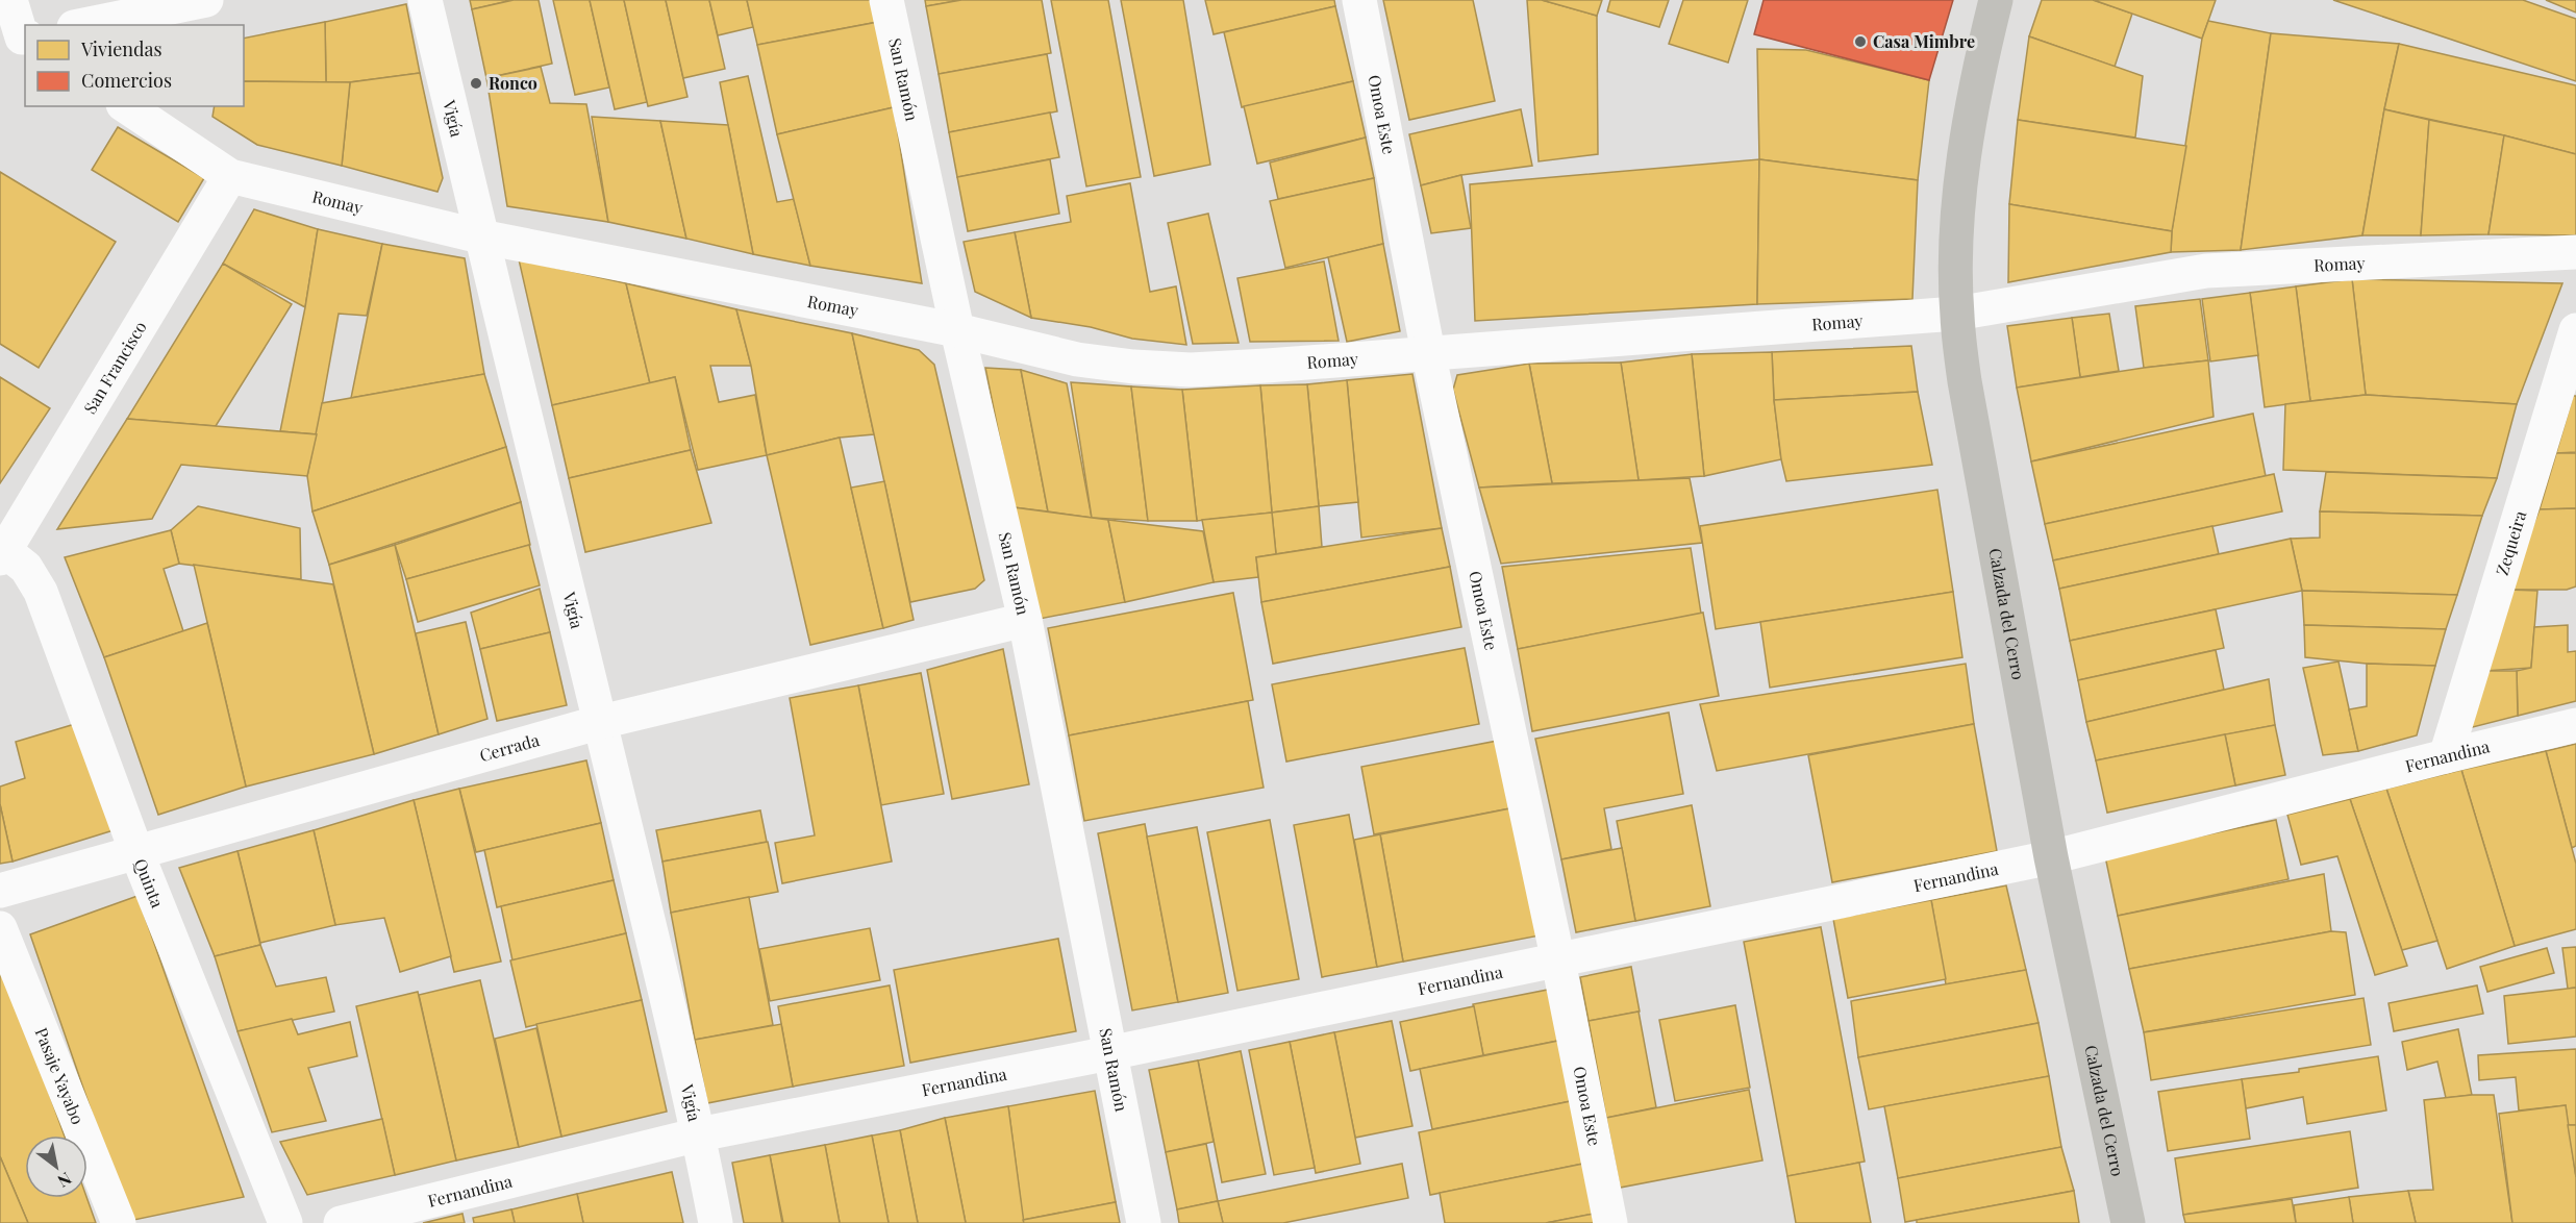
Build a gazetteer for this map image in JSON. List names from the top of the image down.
{
  "streets": {
    "main road": ["Calzada del Cerro"],
    "street": [
      "San Ramón",
      "Omoa Este",
      "Vigía",
      "Romay",
      "San Francisco",
      "Zequeira",
      "Cerrada",
      "Fernandina",
      "Quinta",
      "Pasaje Yayabo"
    ]
  },
  "crossings": [
    ["San Ramón", "Romay"],
    ["San Ramón", "Cerrada"],
    ["San Ramón", "Fernandina"],
    ["Omoa Este", "Romay"],
    ["Omoa Este", "Fernandina"],
    ["Vigía", "Romay"],
    ["Vigía", "Cerrada"],
    ["Vigía", "Fernandina"],
    ["Romay", "San Francisco"],
    ["Romay", "Calzada del Cerro"],
    ["San Francisco", "Quinta"],
    ["Zequeira", "Fernandina"],
    ["Calzada del Cerro", "Fernandina"],
    ["Cerrada", "Quinta"]
  ],
  "places": ["Casa Mimbre", "Ronco"],
  "legend": ["Viviendas", "Comercios"],
  "north": "bottom right"
}
